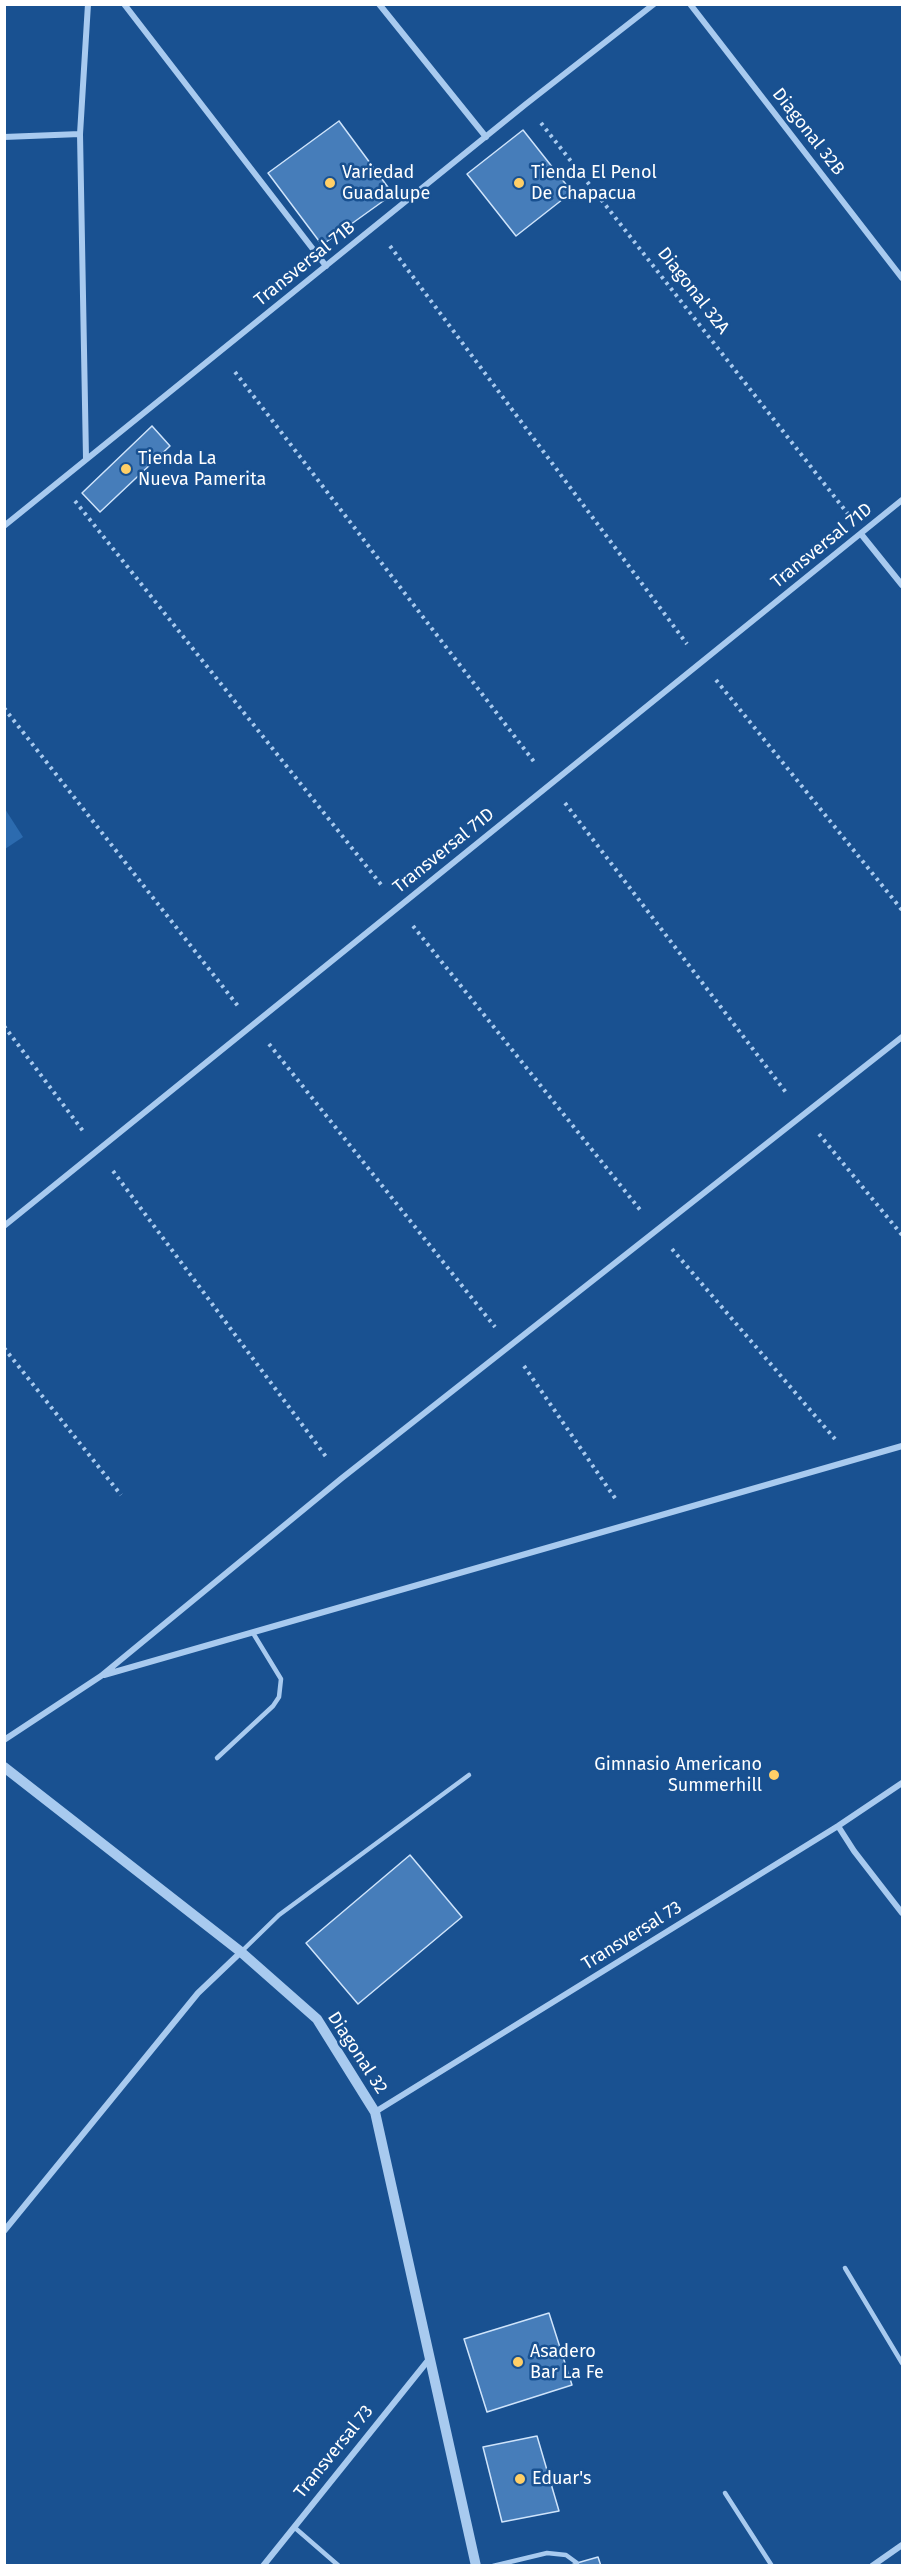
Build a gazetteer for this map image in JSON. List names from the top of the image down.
{
  "streets": {
    "street": [
      "Diagonal 32B",
      "Transversal 71B",
      "Transversal 71D",
      "Transversal 73",
      "Diagonal 32"
    ],
    "path": ["Diagonal 32A"]
  },
  "crossings": [
    ["Transversal 71B", "Diagonal 32A"],
    ["Transversal 73", "Diagonal 32"]
  ],
  "places": [
    "Variedad Guadalupe",
    "Tienda El Penol De Chapacua",
    "Tienda La Nueva Pamerita",
    "Gimnasio Americano Summerhill",
    "Asadero Bar La Fe",
    "Eduar's"
  ]
}
